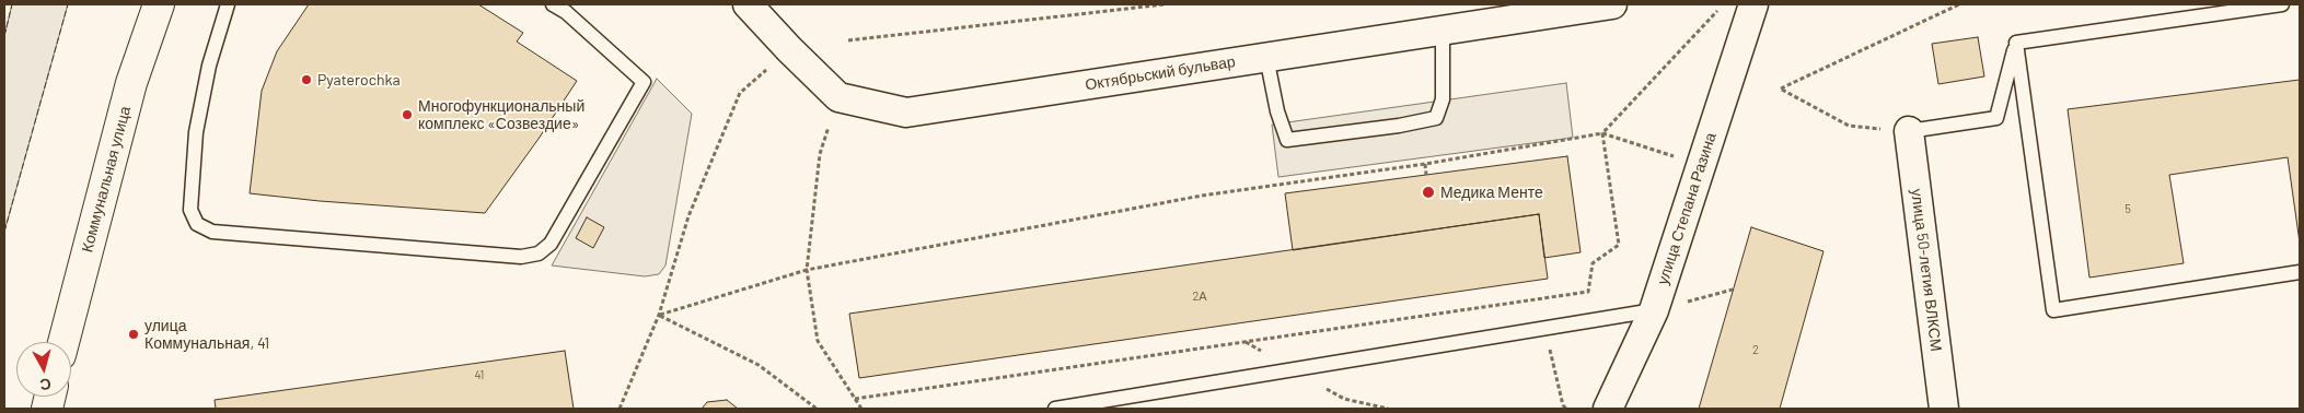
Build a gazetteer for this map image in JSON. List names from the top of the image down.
{
  "streets": {
    "main road": ["Коммунальная улица"],
    "street": ["Октябрьский бульвар", "улица Степана Разина", "улица 50-летия ВЛКСМ"]
  },
  "places": [
    "Pyaterochka",
    "Многофункциональный комплекс «Созвездие»",
    "Медика Менте",
    "улица Коммунальная, 41"
  ],
  "house_numbers": [
    "5",
    "2А",
    "2",
    "41"
  ],
  "north": "bottom"
}
